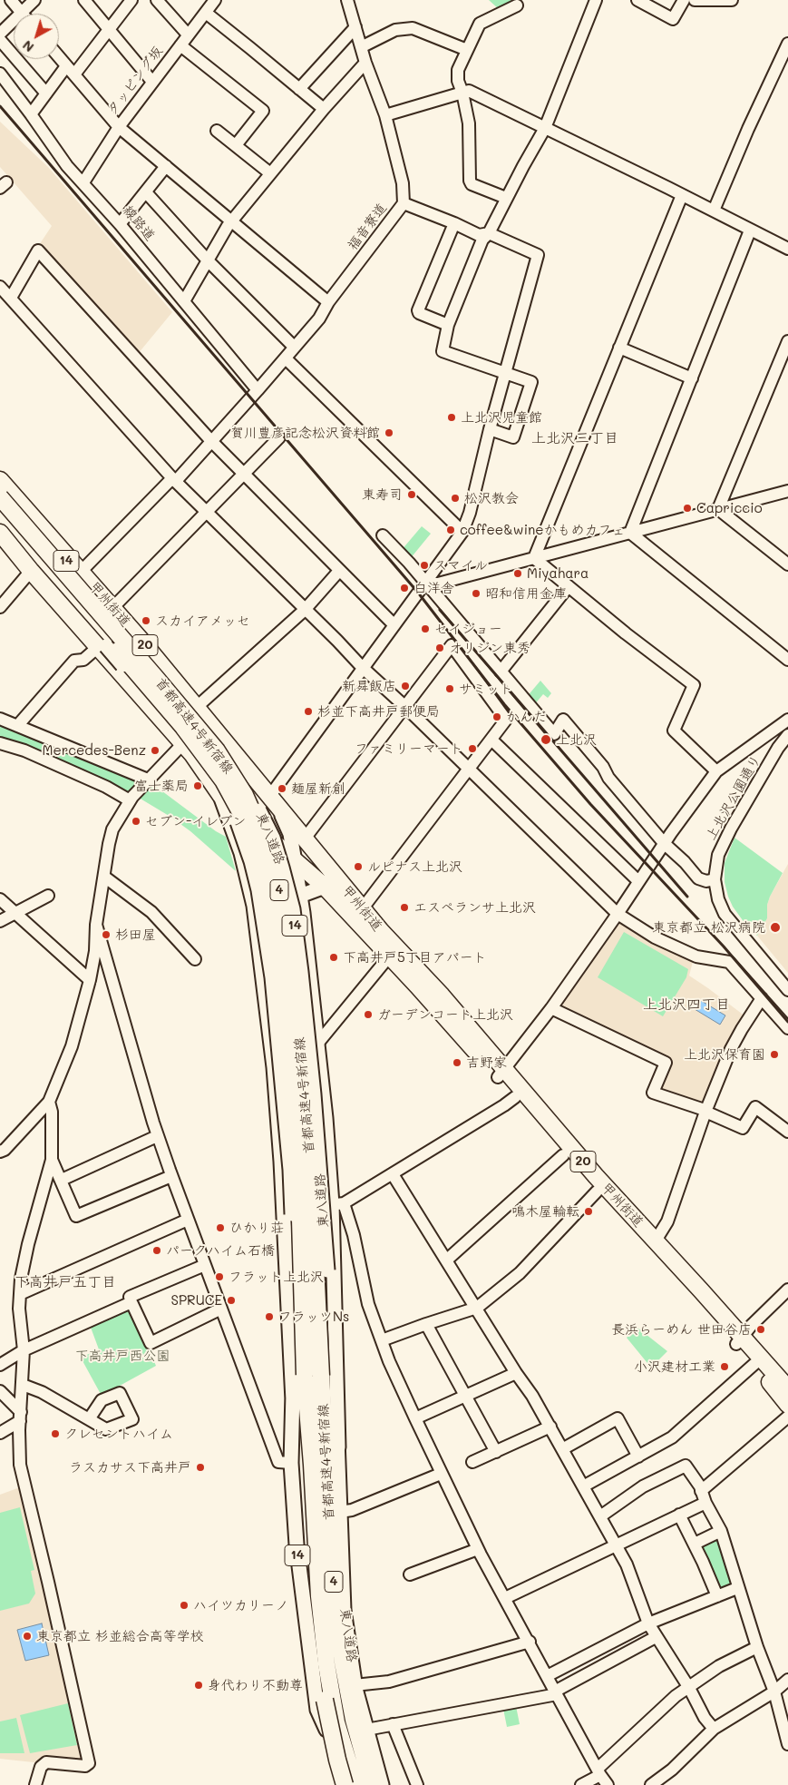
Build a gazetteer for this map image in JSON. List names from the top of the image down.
{
  "streets": {
    "highway": [
      "甲州街道",
      "20",
      "首都高速4号新宿線",
      "4"
    ],
    "main road": ["14", "東八道路"],
    "street": [
      "タッピング坂",
      "線路道",
      "福音寮道",
      "上北沢公園通り"
    ]
  },
  "crossings": [
    ["タッピング坂", "線路道"],
    ["線路道", "福音寮道"],
    ["福音寮道", "甲州街道"],
    ["14", "甲州街道"],
    ["14", "東八道路"],
    ["甲州街道", "首都高速4号新宿線"],
    ["甲州街道", "東八道路"],
    ["首都高速4号新宿線", "東八道路"]
  ],
  "districts": ["上北沢三丁目", "上北沢四丁目", "下高井戸五丁目"],
  "parks": ["下高井戸西公園"],
  "places": [
    "上北沢児童館",
    "賀川豊彦記念松沢資料館",
    "東寿司",
    "松沢教会",
    "Capriccio",
    "coffee&wineかもめカフェ",
    "スマイル",
    "Miyahara",
    "白洋舎",
    "昭和信用金庫",
    "スカイアメッセ",
    "セイジョー",
    "オリジン東秀",
    "新曻飯店",
    "サミット",
    "杉並下高井戸郵便局",
    "かんだ",
    "上北沢",
    "ファミリーマート",
    "Mercedes-Benz",
    "富士薬局",
    "麺屋新創",
    "セブン-イレブン",
    "ルピナス上北沢",
    "エスペランサ上北沢",
    "東京都立 松沢病院",
    "杉田屋",
    "下高井戸5丁目アパート",
    "ガーデンコート上北沢",
    "上北沢保育園",
    "吉野家",
    "鳴木屋輪転",
    "ひかり荘",
    "パークハイム石橋",
    "フラット上北沢",
    "SPRUCE",
    "フラッツNs",
    "長浜らーめん 世田谷店",
    "小沢建材工業",
    "クレセントハイム",
    "ラスカサス下高井戸",
    "ハイツカリーノ",
    "東京都立 杉並総合高等学校",
    "身代わり不動尊"
  ],
  "north": "bottom left"
}
